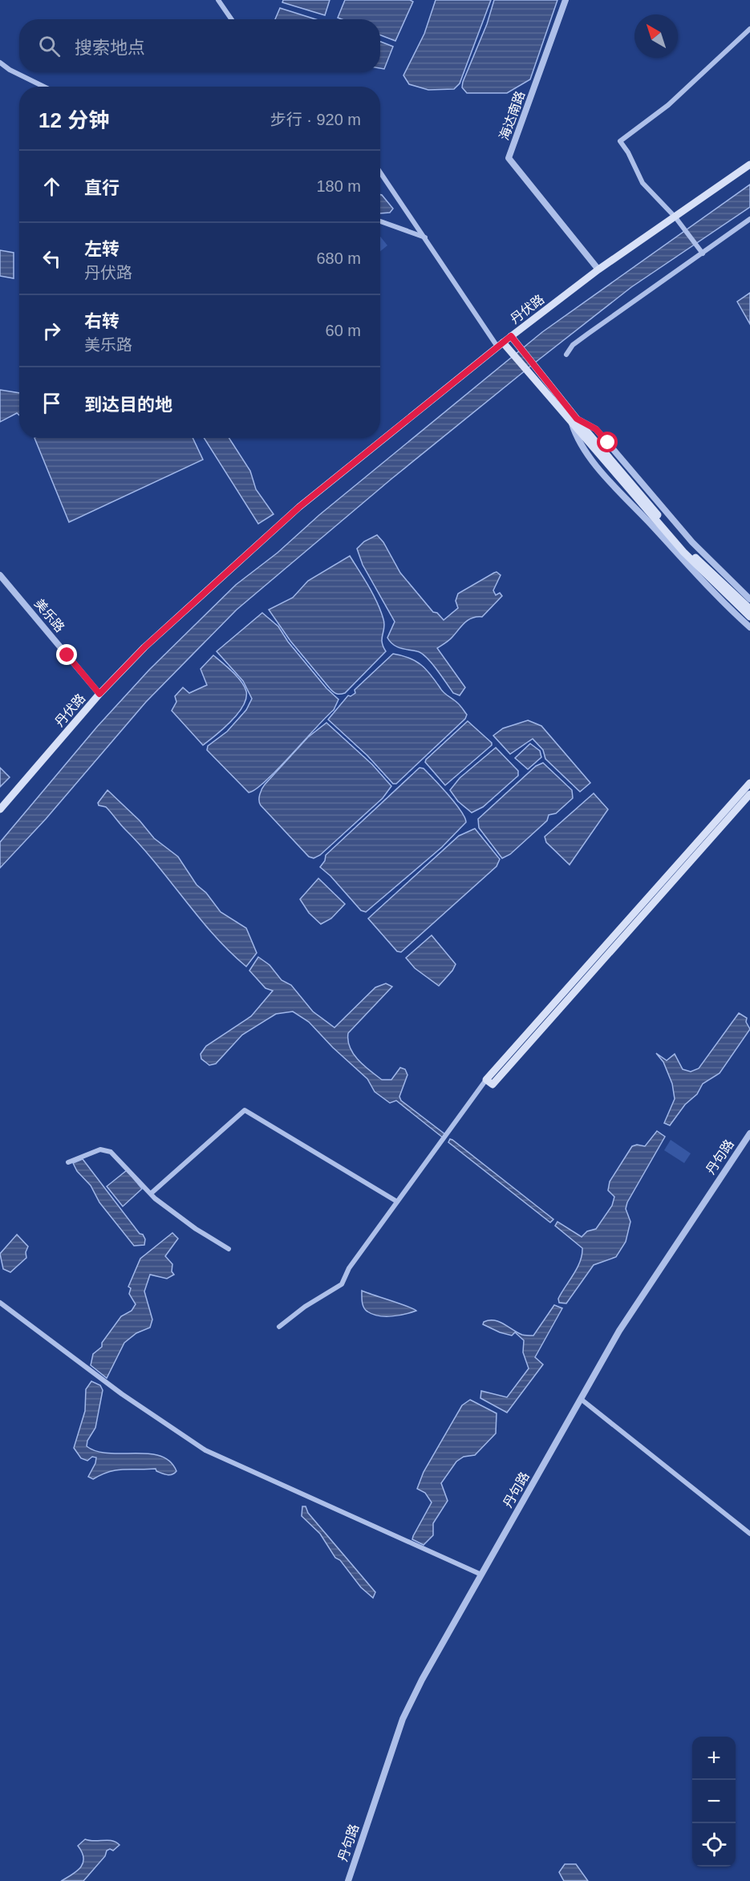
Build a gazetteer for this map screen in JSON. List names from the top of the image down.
{
  "streets": {
    "main road": ["丹伏路"],
    "street": ["海达南路", "美乐路", "丹句路"]
  },
  "crossings": [
    ["海达南路", "丹伏路"],
    ["丹伏路", "美乐路"]
  ],
  "north": "top left",
  "page": {
    "search": "搜索地点",
    "heading": ["12 分钟", "步行 · 920 m"],
    "list": [
      ["直行", "180 m"],
      ["左转", "丹伏路", "680 m"],
      ["右转", "美乐路", "60 m"],
      "到达目的地"
    ],
    "map_buttons": ["+", "−"]
  }
}
